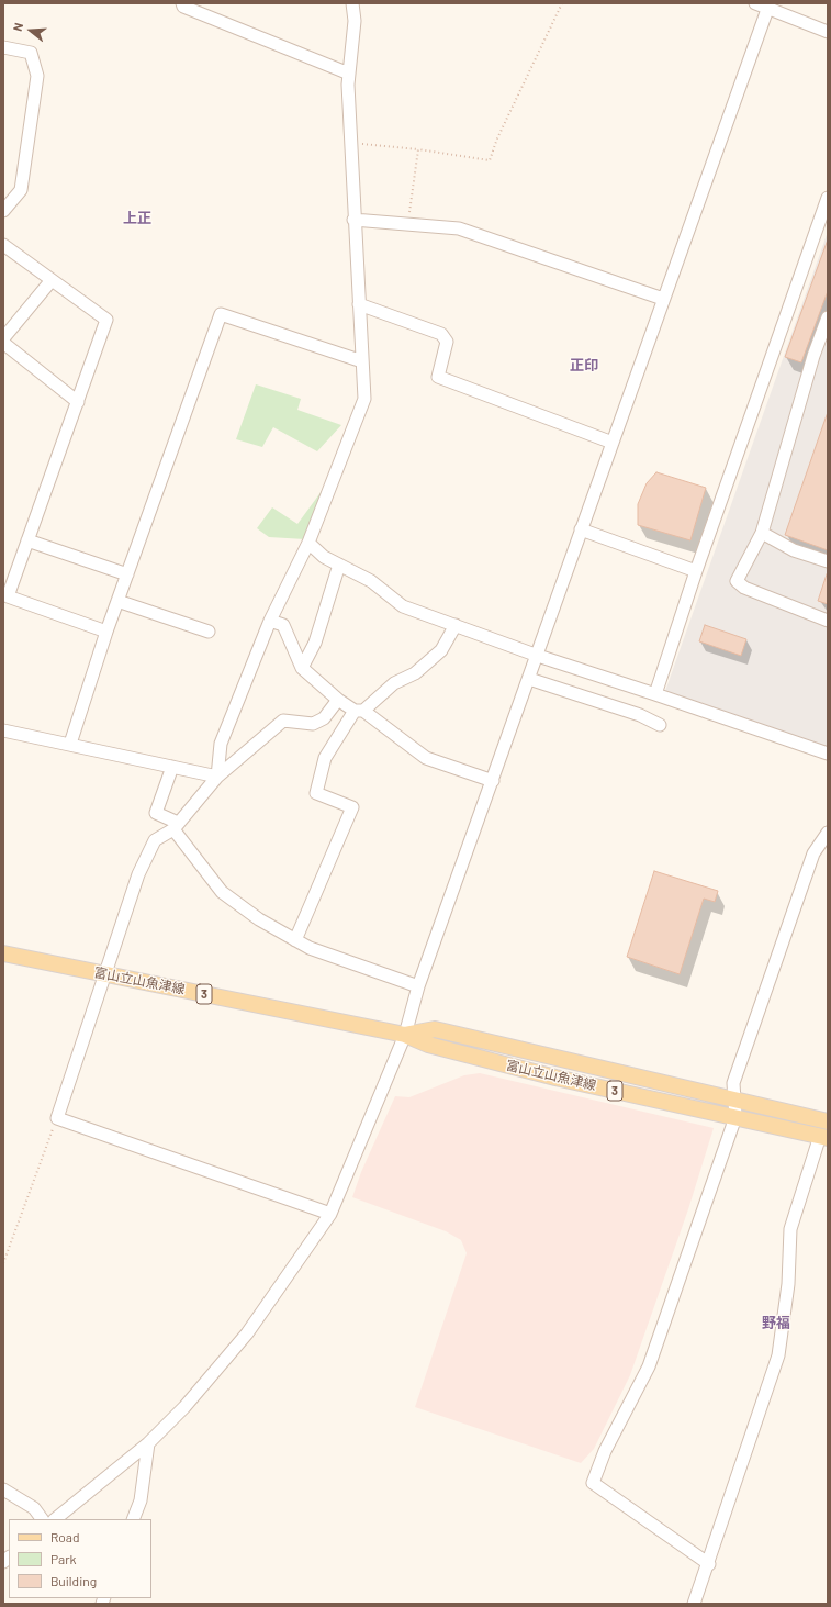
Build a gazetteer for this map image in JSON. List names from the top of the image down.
{
  "streets": {
    "main road": ["富山立山魚津線", "3"]
  },
  "districts": ["上正", "正印", "野福"],
  "legend": ["Road", "Park", "Building"],
  "north": "left"
}
